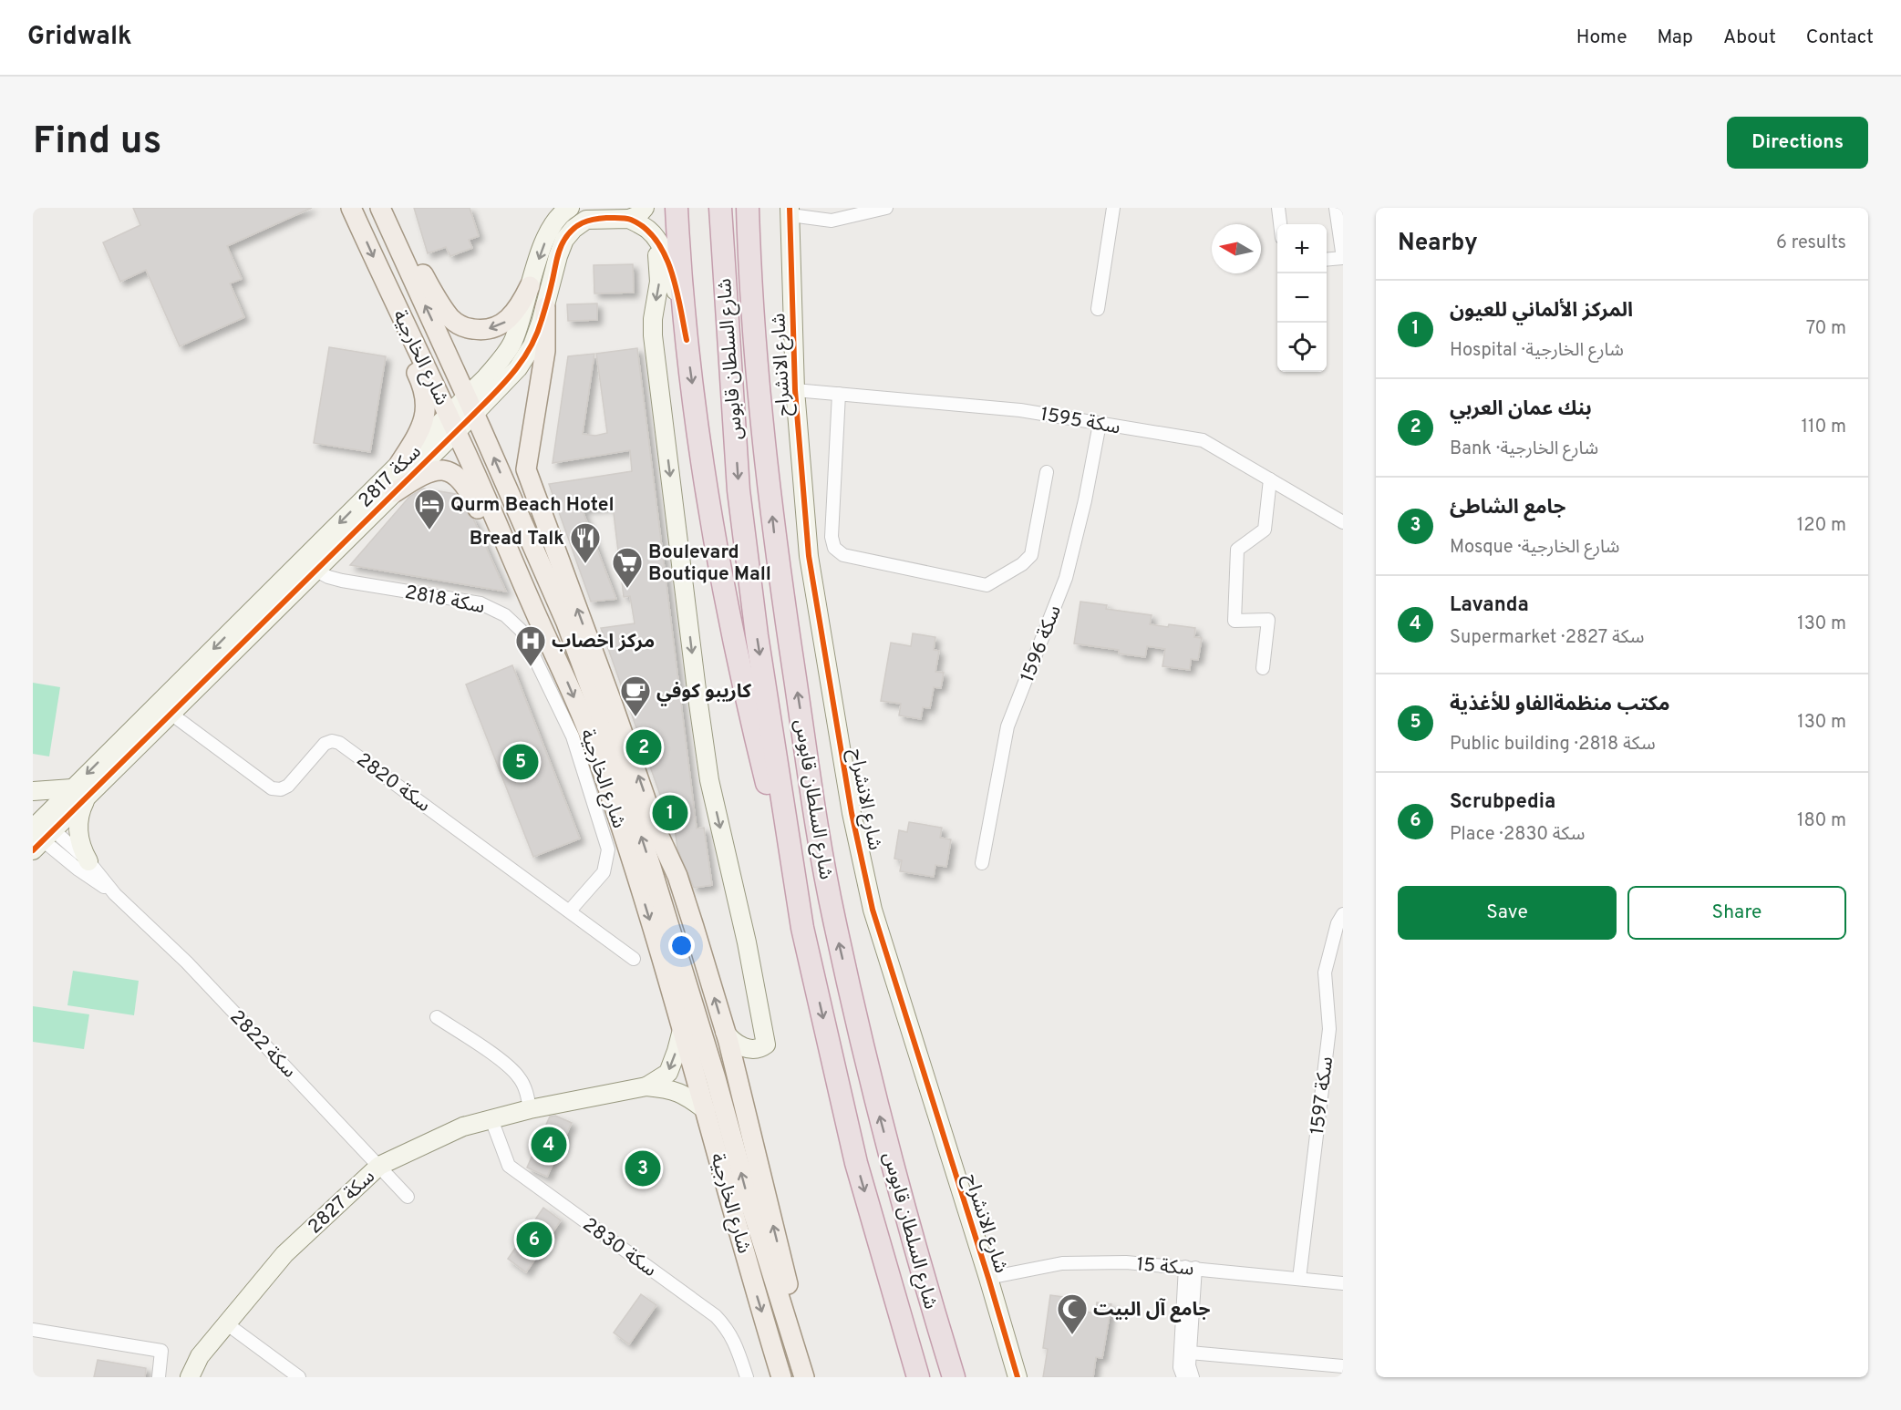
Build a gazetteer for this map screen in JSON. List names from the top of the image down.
{
  "streets": {
    "highway": ["شارع السلطان قابوس"],
    "main road": ["شارع الخارجية"],
    "street": [
      "شارع الانشراح",
      "سكة 1595",
      "سكة 2817",
      "سكة 2818",
      "سكة 1596",
      "سكة 2820",
      "سكة 2822",
      "سكة 1597",
      "سكة 2827",
      "سكة 2830",
      "سكة 15"
    ]
  },
  "crossings": [
    ["شارع الخارجية", "سكة 2817"],
    ["شارع الخارجية", "سكة 2827"],
    ["شارع الانشراح", "سكة 1595"],
    ["شارع الانشراح", "سكة 15"],
    ["سكة 1595", "سكة 1596"],
    ["سكة 2817", "سكة 2818"],
    ["سكة 2817", "سكة 2820"],
    ["سكة 2817", "سكة 2822"],
    ["سكة 2818", "سكة 2820"],
    ["سكة 2822", "سكة 2827"],
    ["سكة 1597", "سكة 15"],
    ["سكة 2827", "سكة 2830"]
  ],
  "places": {
    "hotel": ["Qurm Beach Hotel"],
    "restaurant": ["Bread Talk"],
    "supermarket": ["Boulevard Boutique Mall"],
    "hospital": ["مركز اخصاب"],
    "cafe": ["كاريبو كوفي"],
    "mosque": ["جامع آل البيت"]
  },
  "north": "left",
  "page": {
    "header": "Gridwalk",
    "nav": [
      "Home",
      "Map",
      "About",
      "Contact"
    ],
    "buttons": [
      "Directions",
      ["Save", "Share"]
    ],
    "title": "Find us",
    "heading": ["Nearby", "6 results"],
    "map_buttons": ["+", "−"],
    "list": [
      {
        "mark": "1",
        "name": "المركز الألماني للعيون",
        "note": "Hospital · شارع الخارجية",
        "value": "70 m"
      },
      {
        "mark": "2",
        "name": "بنك عمان العربي",
        "note": "Bank · شارع الخارجية",
        "value": "110 m"
      },
      {
        "mark": "3",
        "name": "جامع الشاطئ",
        "note": "Mosque · شارع الخارجية",
        "value": "120 m"
      },
      {
        "mark": "4",
        "name": "Lavanda",
        "note": "Supermarket · سكة 2827",
        "value": "130 m"
      },
      {
        "mark": "5",
        "name": "مكتب منظمةالفاو للأغذية",
        "note": "Public building · سكة 2818",
        "value": "130 m"
      },
      {
        "mark": "6",
        "name": "Scrubpedia",
        "note": "Place · سكة 2830",
        "value": "180 m"
      }
    ],
    "pins": [
      "2",
      "5",
      "1",
      "4",
      "3",
      "6"
    ]
  }
}
